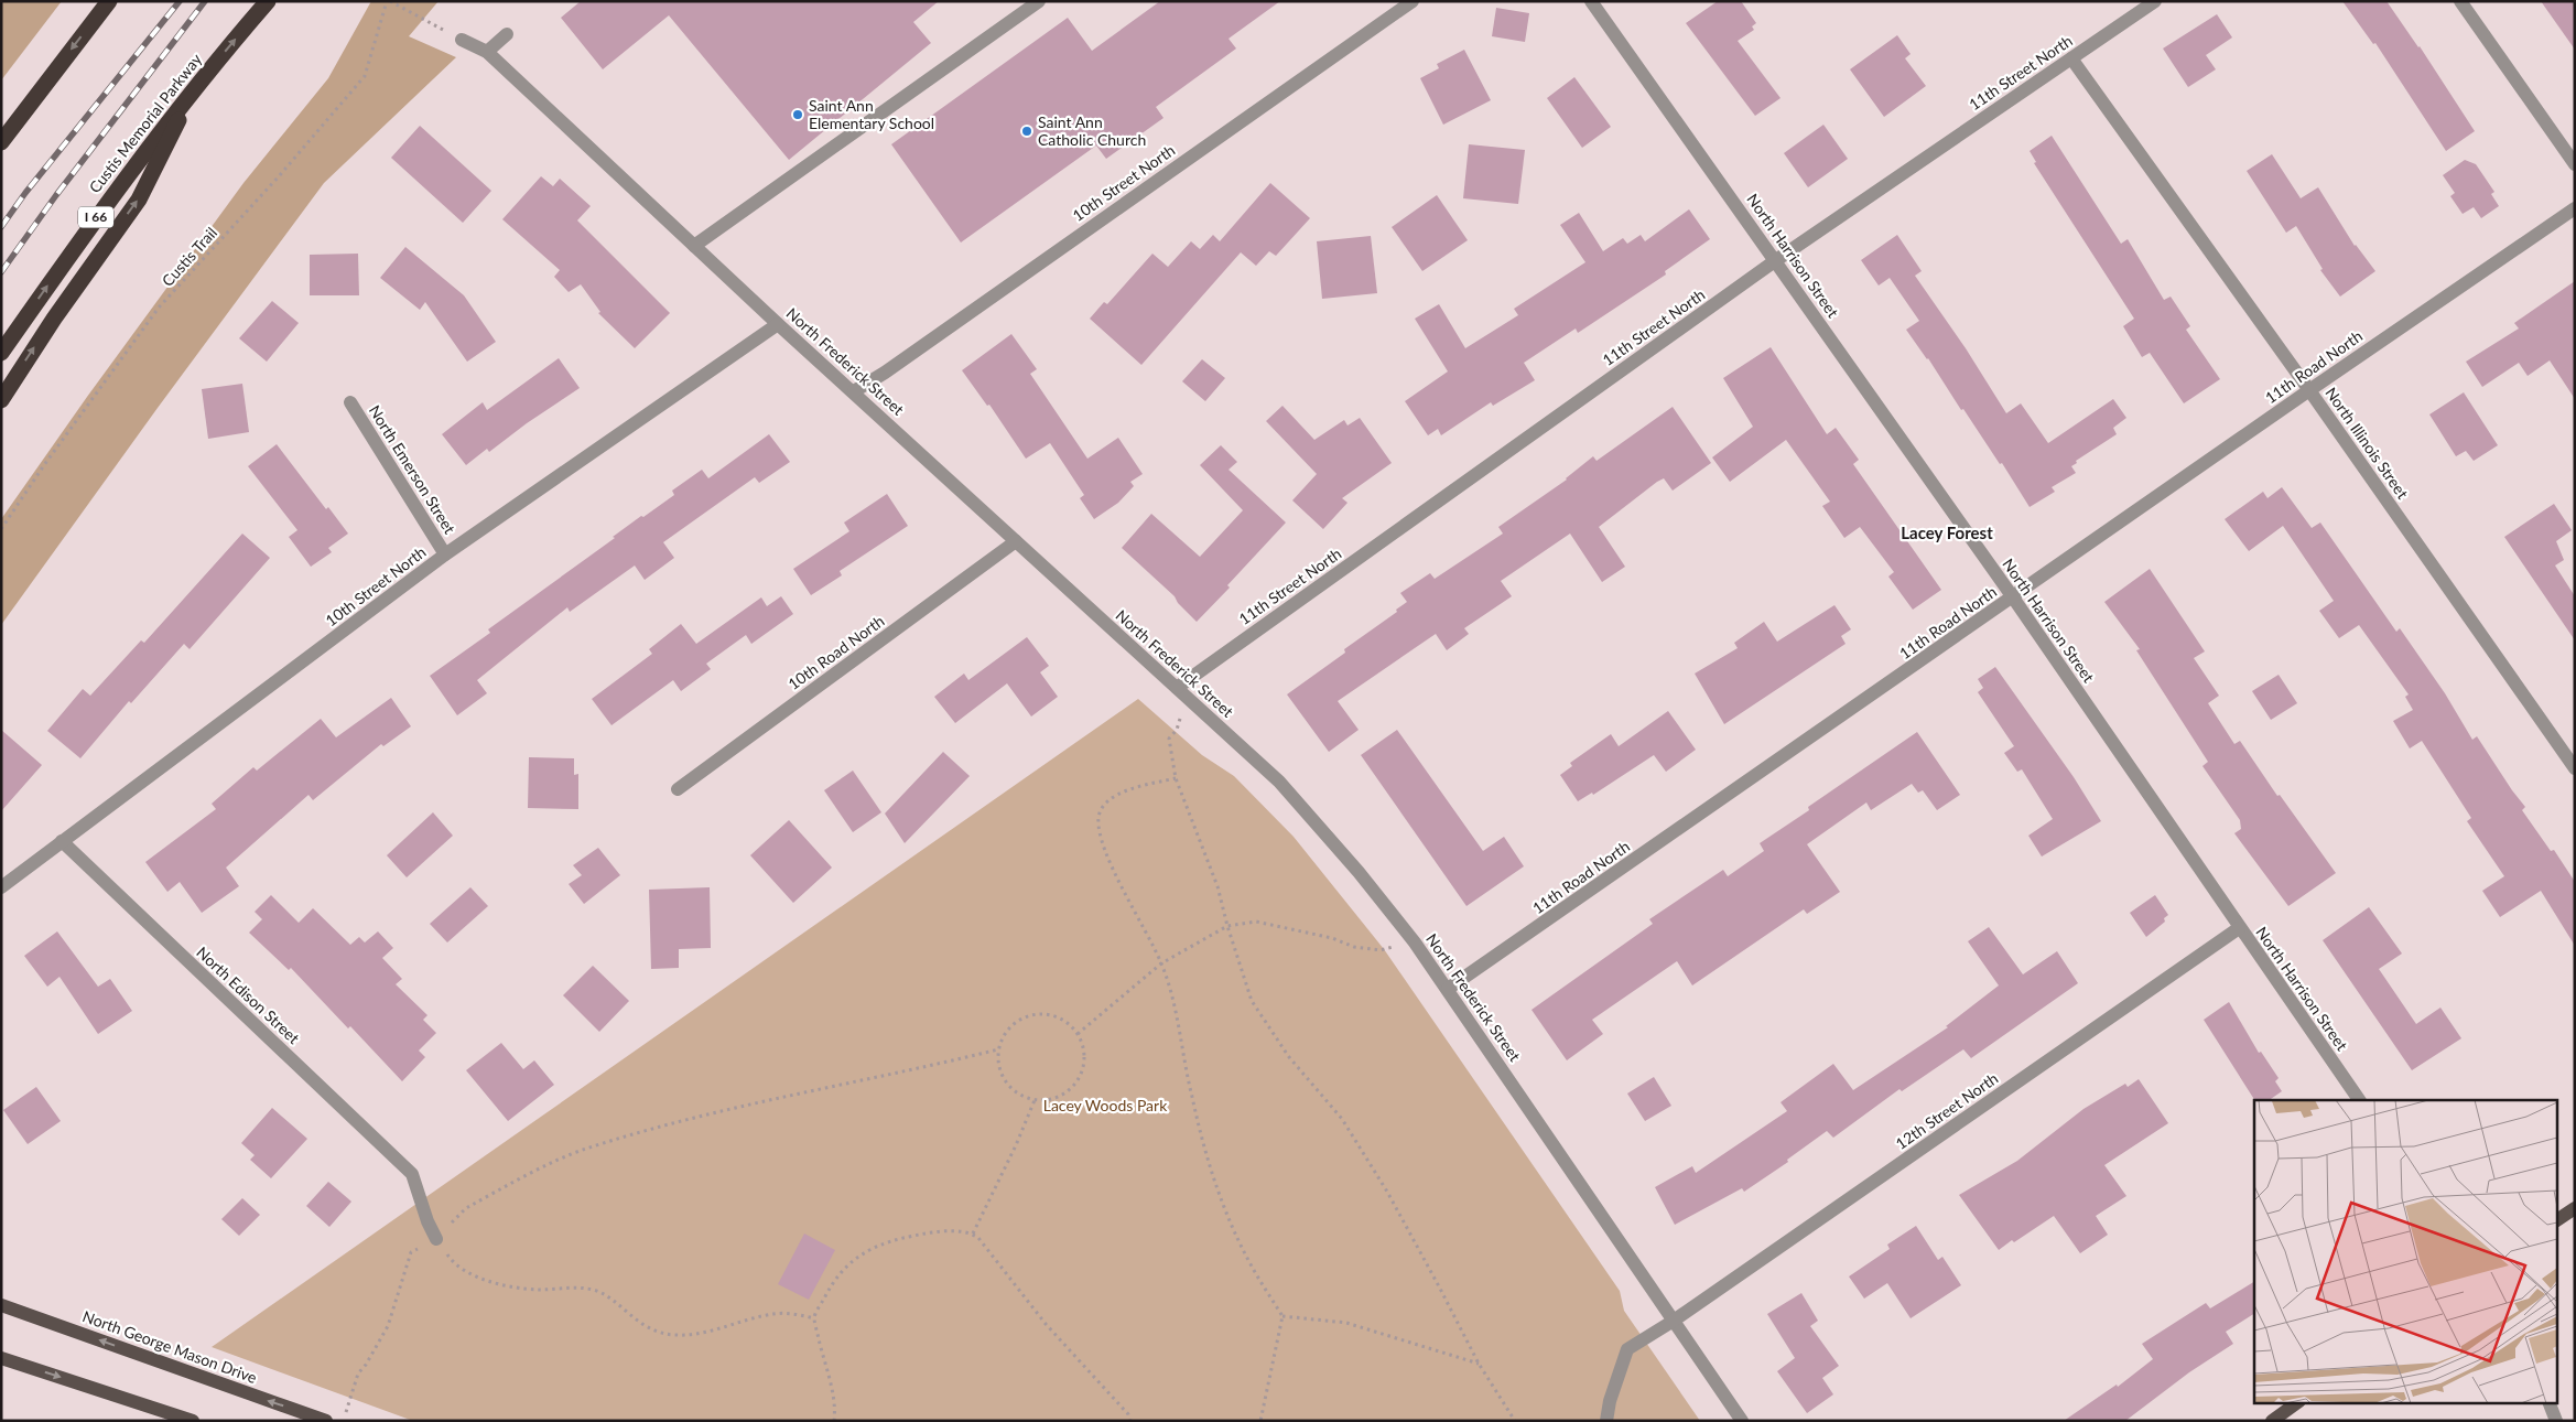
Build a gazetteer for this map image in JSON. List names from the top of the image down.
{
  "streets": {
    "highway": ["Custis Memorial Parkway", "I 66"],
    "main road": ["North George Mason Drive"],
    "street": [
      "11th Street North",
      "10th Street North",
      "North Harrison Street",
      "North Frederick Street",
      "11th Road North",
      "North Illinois Street",
      "North Emerson Street",
      "10th Road North",
      "North Edison Street",
      "12th Street North"
    ],
    "path": ["Custis Trail"]
  },
  "crossings": [
    ["11th Street North", "North Harrison Street"],
    ["11th Street North", "North Frederick Street"],
    ["11th Street North", "North Illinois Street"],
    ["10th Street North", "North Frederick Street"],
    ["10th Street North", "North Emerson Street"],
    ["10th Street North", "North Edison Street"],
    ["North Harrison Street", "11th Road North"],
    ["North Harrison Street", "12th Street North"],
    ["North Frederick Street", "11th Road North"],
    ["North Frederick Street", "10th Road North"],
    ["North Frederick Street", "12th Street North"],
    ["11th Road North", "North Illinois Street"]
  ],
  "districts": ["Lacey Forest"],
  "parks": ["Lacey Woods Park"],
  "places": ["Saint Ann Elementary School", "Saint Ann Catholic Church"]
}
